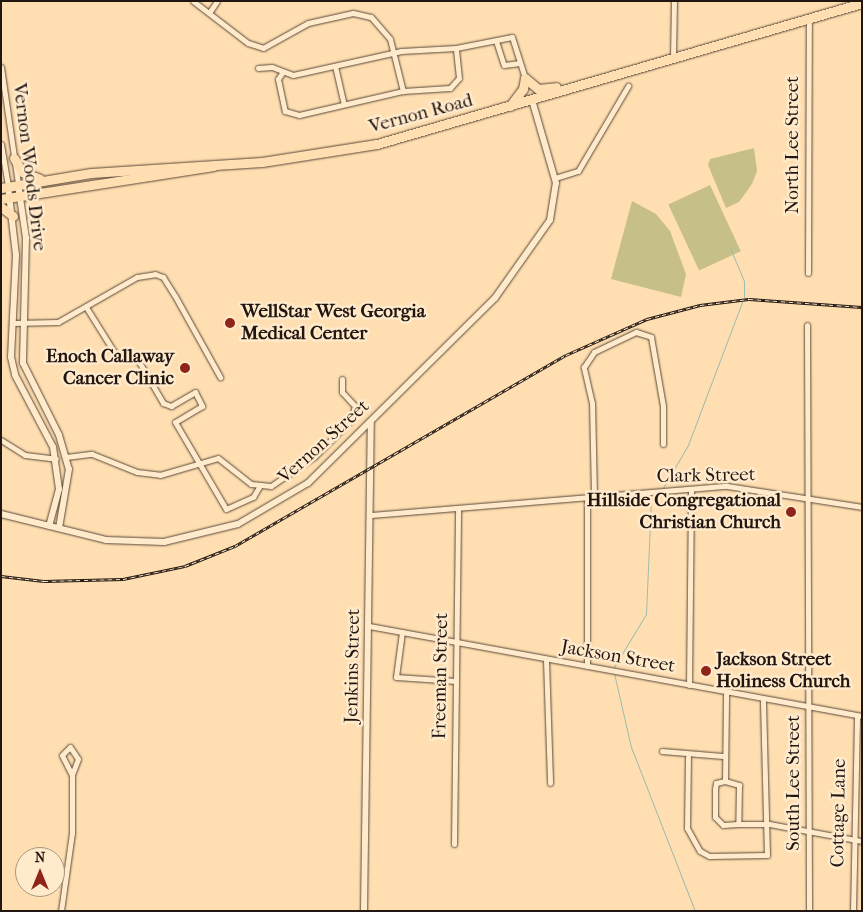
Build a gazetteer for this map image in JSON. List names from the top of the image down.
{
  "streets": {
    "main road": ["Vernon Road"],
    "street": [
      "North Lee Street",
      "Vernon Woods Drive",
      "Vernon Street",
      "Clark Street",
      "Jackson Street",
      "Jenkins Street",
      "Freeman Street",
      "South Lee Street",
      "Cottage Lane"
    ]
  },
  "crossings": [
    ["Vernon Road", "Vernon Woods Drive"],
    ["Vernon Road", "Vernon Street"],
    ["Vernon Woods Drive", "Vernon Street"],
    ["Vernon Street", "Jenkins Street"],
    ["Clark Street", "Jenkins Street"],
    ["Clark Street", "Freeman Street"],
    ["Clark Street", "South Lee Street"],
    ["Jackson Street", "Jenkins Street"],
    ["Jackson Street", "Freeman Street"],
    ["Jackson Street", "South Lee Street"],
    ["Jackson Street", "Cottage Lane"]
  ],
  "places": [
    "WellStar West Georgia Medical Center",
    "Enoch Callaway Cancer Clinic",
    "Hillside Congregational Christian Church",
    "Jackson Street Holiness Church"
  ],
  "north": "top"
}
